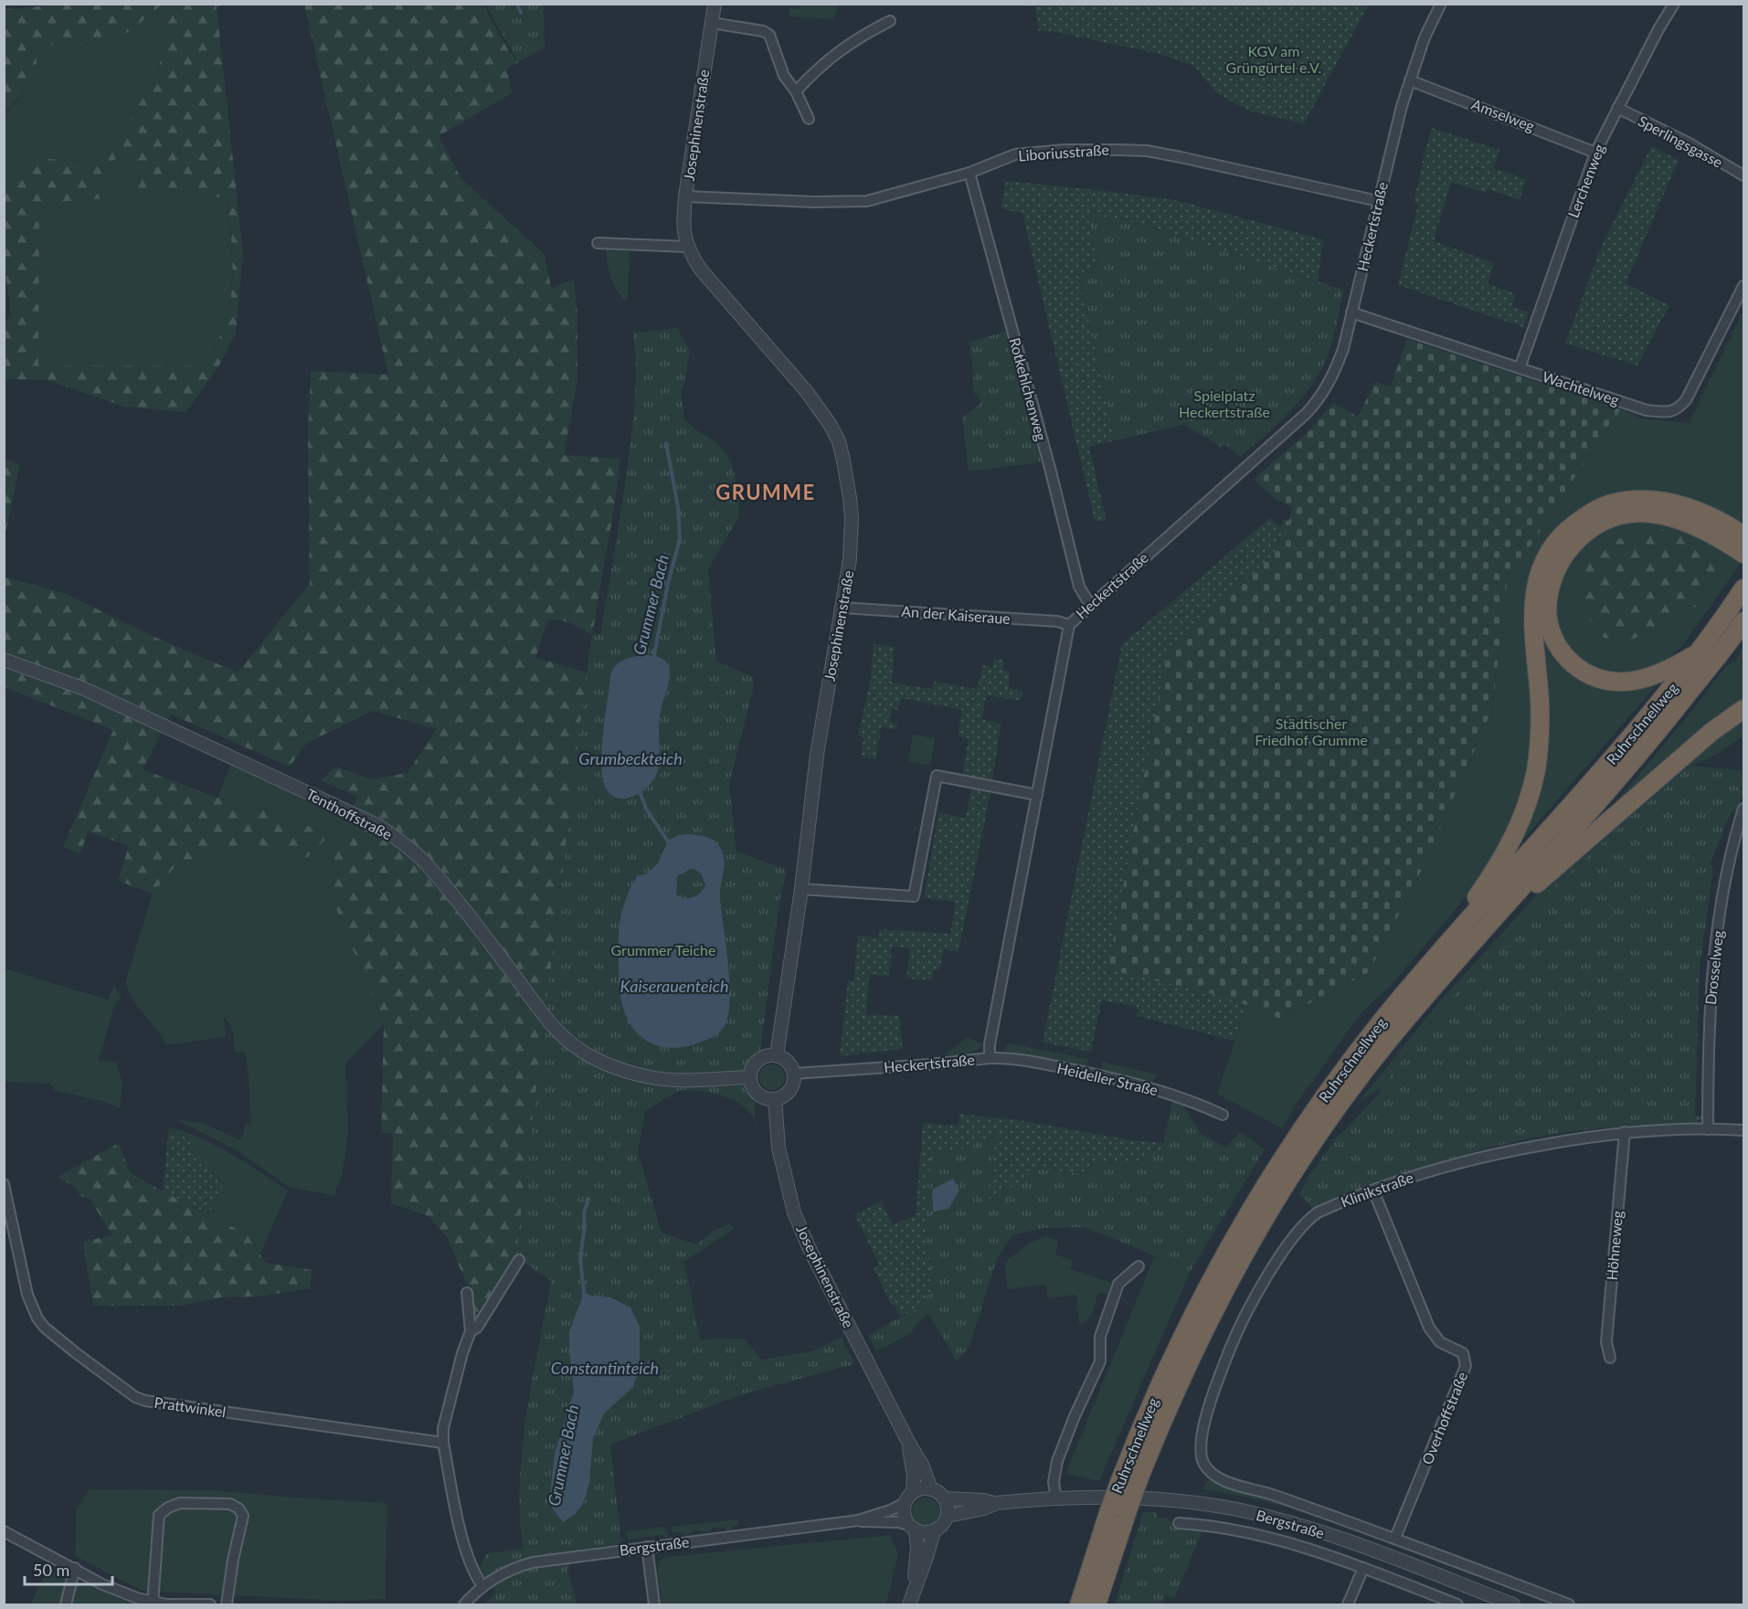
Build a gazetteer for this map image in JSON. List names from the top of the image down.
{
  "streets": {
    "highway": ["Ruhrschnellweg"],
    "street": [
      "Amselweg",
      "Josephinenstraße",
      "Sperlingsgasse",
      "Liboriusstraße",
      "Lerchenweg",
      "Heckertstraße",
      "Wachtelweg",
      "Rotkehlchenweg",
      "An der Kaiseraue",
      "Tenthoffstraße",
      "Drosselweg",
      "Heideller Straße",
      "Klinikstraße",
      "Höhneweg",
      "Prattwinkel",
      "Overhoffstraße",
      "Bergstraße"
    ]
  },
  "crossings": [
    ["Amselweg", "Lerchenweg"],
    ["Amselweg", "Heckertstraße"],
    ["Josephinenstraße", "Liboriusstraße"],
    ["Josephinenstraße", "Heckertstraße"],
    ["Josephinenstraße", "An der Kaiseraue"],
    ["Josephinenstraße", "Tenthoffstraße"],
    ["Josephinenstraße", "Bergstraße"],
    ["Sperlingsgasse", "Lerchenweg"],
    ["Liboriusstraße", "Heckertstraße"],
    ["Liboriusstraße", "Rotkehlchenweg"],
    ["Lerchenweg", "Wachtelweg"],
    ["Heckertstraße", "Wachtelweg"],
    ["Heckertstraße", "Rotkehlchenweg"],
    ["Heckertstraße", "An der Kaiseraue"],
    ["Heckertstraße", "Tenthoffstraße"],
    ["Heckertstraße", "Heideller Straße"],
    ["Drosselweg", "Klinikstraße"],
    ["Klinikstraße", "Höhneweg"],
    ["Klinikstraße", "Overhoffstraße"],
    ["Klinikstraße", "Bergstraße"],
    ["Overhoffstraße", "Bergstraße"]
  ],
  "districts": ["GRUMME"],
  "water": [
    "Grummer Bach",
    "Grumbeckteich",
    "Kaiserauenteich",
    "Constantinteich"
  ],
  "parks": [
    "KGV am Grüngürtel e.V.",
    "Spielplatz Heckertstraße",
    "Städtischer Friedhof Grumme",
    "Grummer Teiche"
  ],
  "scale_bar": "50 m"
}
